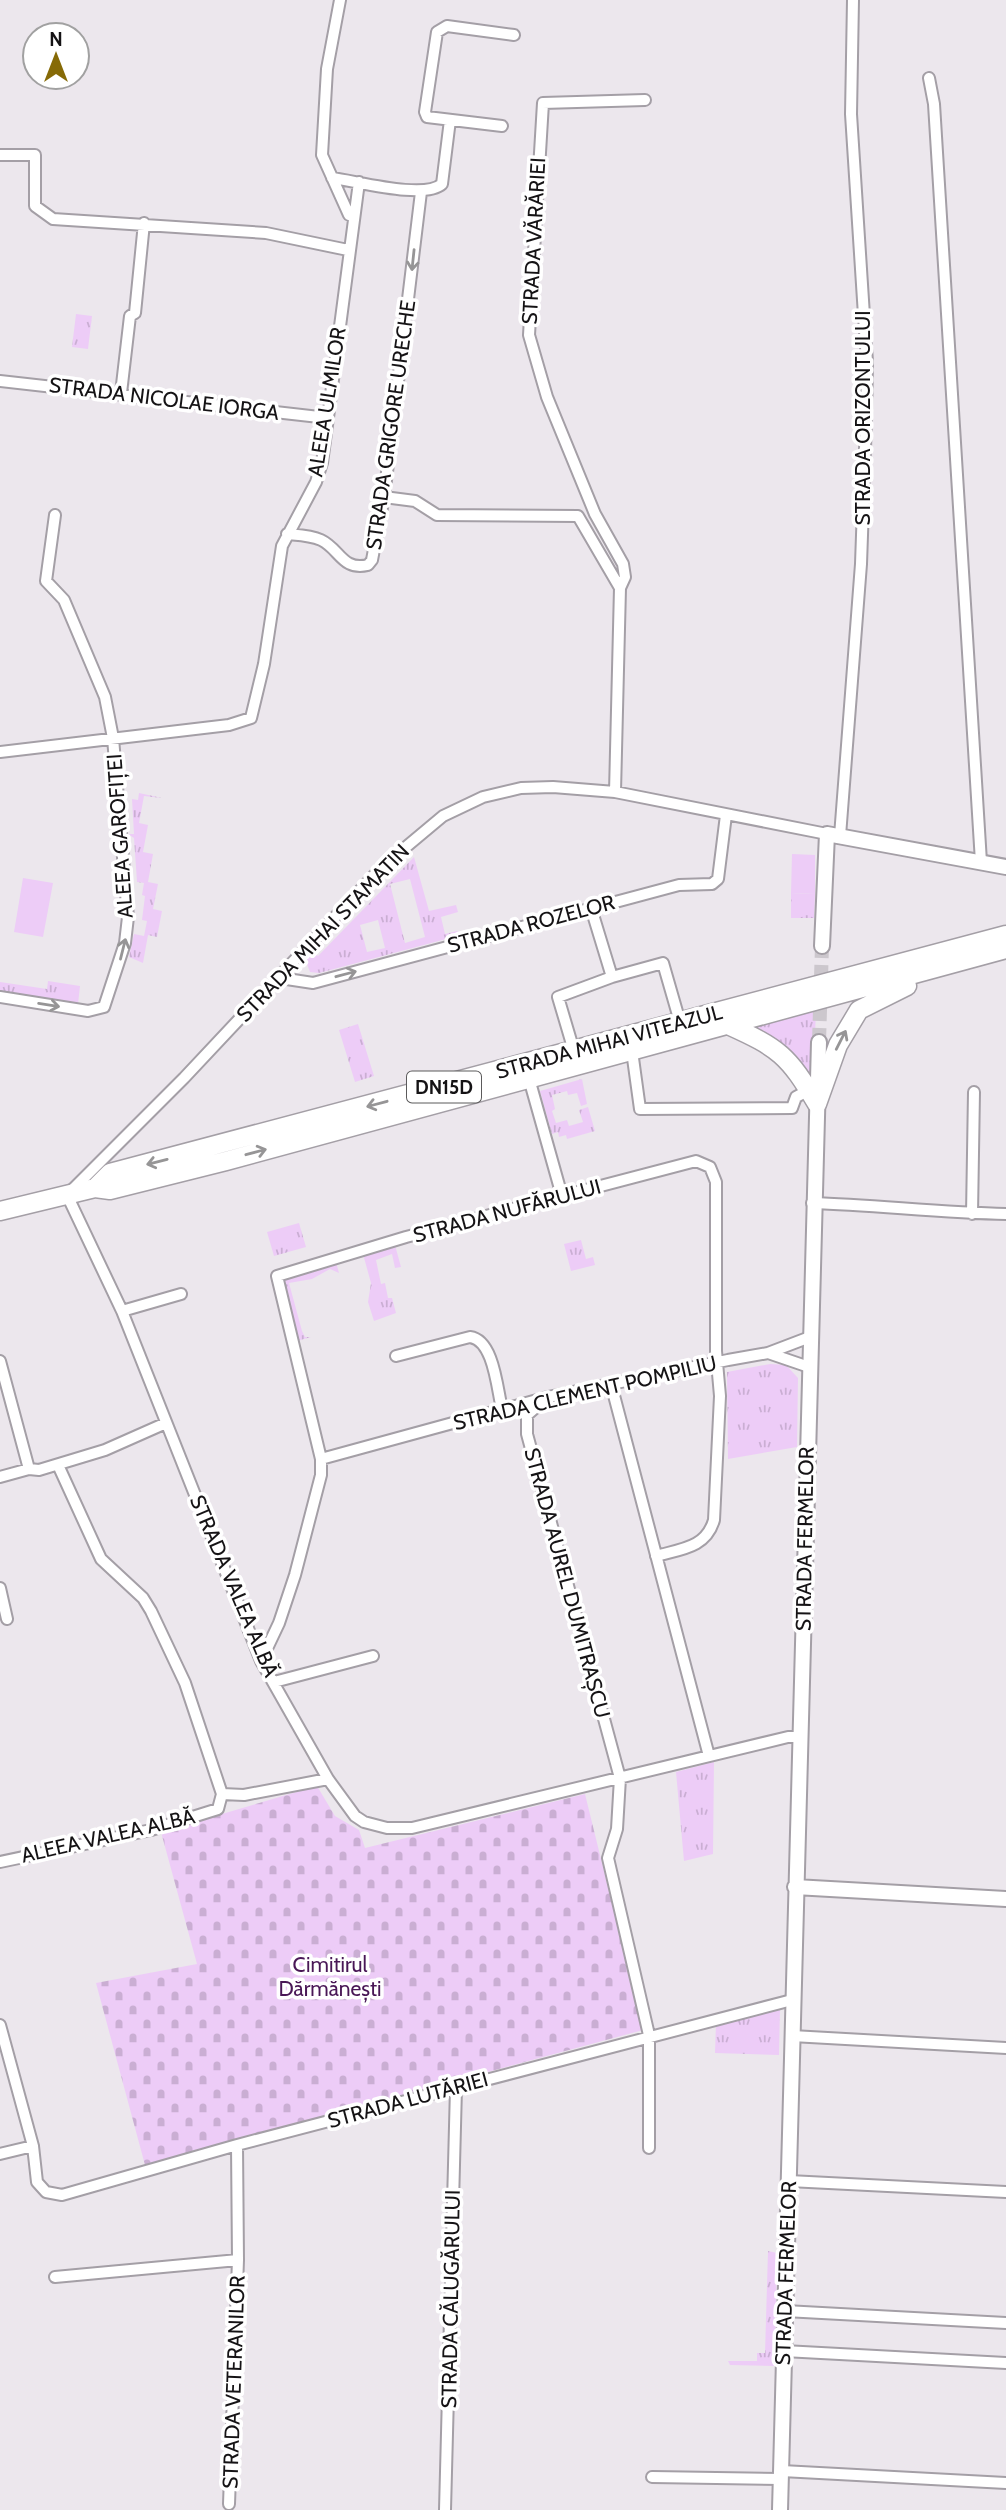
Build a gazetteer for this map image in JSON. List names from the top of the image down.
{
  "streets": {
    "main road": ["STRADA MIHAI VITEAZUL", "DN15D"],
    "street": [
      "STRADA VĂRĂRIEI",
      "STRADA NICOLAE IORGA",
      "ALEEA ULMILOR",
      "STRADA ORIZONTULUI",
      "STRADA GRIGORE URECHE",
      "ALEEA GAROFIȚEI",
      "STRADA ROZELOR",
      "STRADA MIHAI STAMATIN",
      "STRADA NUFĂRULUI",
      "STRADA CLEMENT POMPILIU",
      "STRADA FERMELOR",
      "STRADA AUREL DUMITRAȘCU",
      "STRADA VALEA ALBĂ",
      "ALEEA VALEA ALBĂ",
      "STRADA LUTĂRIEI",
      "STRADA CĂLUGĂRULUI",
      "STRADA VETERANILOR"
    ]
  },
  "crossings": [
    ["STRADA NICOLAE IORGA", "ALEEA ULMILOR"],
    ["ALEEA ULMILOR", "STRADA GRIGORE URECHE"],
    ["ALEEA ULMILOR", "ALEEA GAROFIȚEI"],
    ["STRADA ORIZONTULUI", "STRADA MIHAI STAMATIN"],
    ["STRADA ROZELOR", "STRADA MIHAI STAMATIN"],
    ["STRADA MIHAI STAMATIN", "STRADA MIHAI VITEAZUL"],
    ["STRADA MIHAI STAMATIN", "STRADA VALEA ALBĂ"],
    ["STRADA MIHAI VITEAZUL", "STRADA VALEA ALBĂ"],
    ["STRADA NUFĂRULUI", "STRADA CLEMENT POMPILIU"],
    ["STRADA NUFĂRULUI", "STRADA VALEA ALBĂ"],
    ["STRADA CLEMENT POMPILIU", "STRADA FERMELOR"],
    ["STRADA CLEMENT POMPILIU", "STRADA AUREL DUMITRAȘCU"],
    ["STRADA FERMELOR", "STRADA VALEA ALBĂ"],
    ["STRADA FERMELOR", "STRADA LUTĂRIEI"],
    ["STRADA AUREL DUMITRAȘCU", "STRADA VALEA ALBĂ"],
    ["STRADA AUREL DUMITRAȘCU", "STRADA LUTĂRIEI"],
    ["STRADA LUTĂRIEI", "STRADA CĂLUGĂRULUI"],
    ["STRADA LUTĂRIEI", "STRADA VETERANILOR"]
  ],
  "one_way": ["STRADA GRIGORE URECHE", "STRADA ROZELOR"],
  "parks": ["Cimitirul Dărmănești"],
  "north": "top"
}
